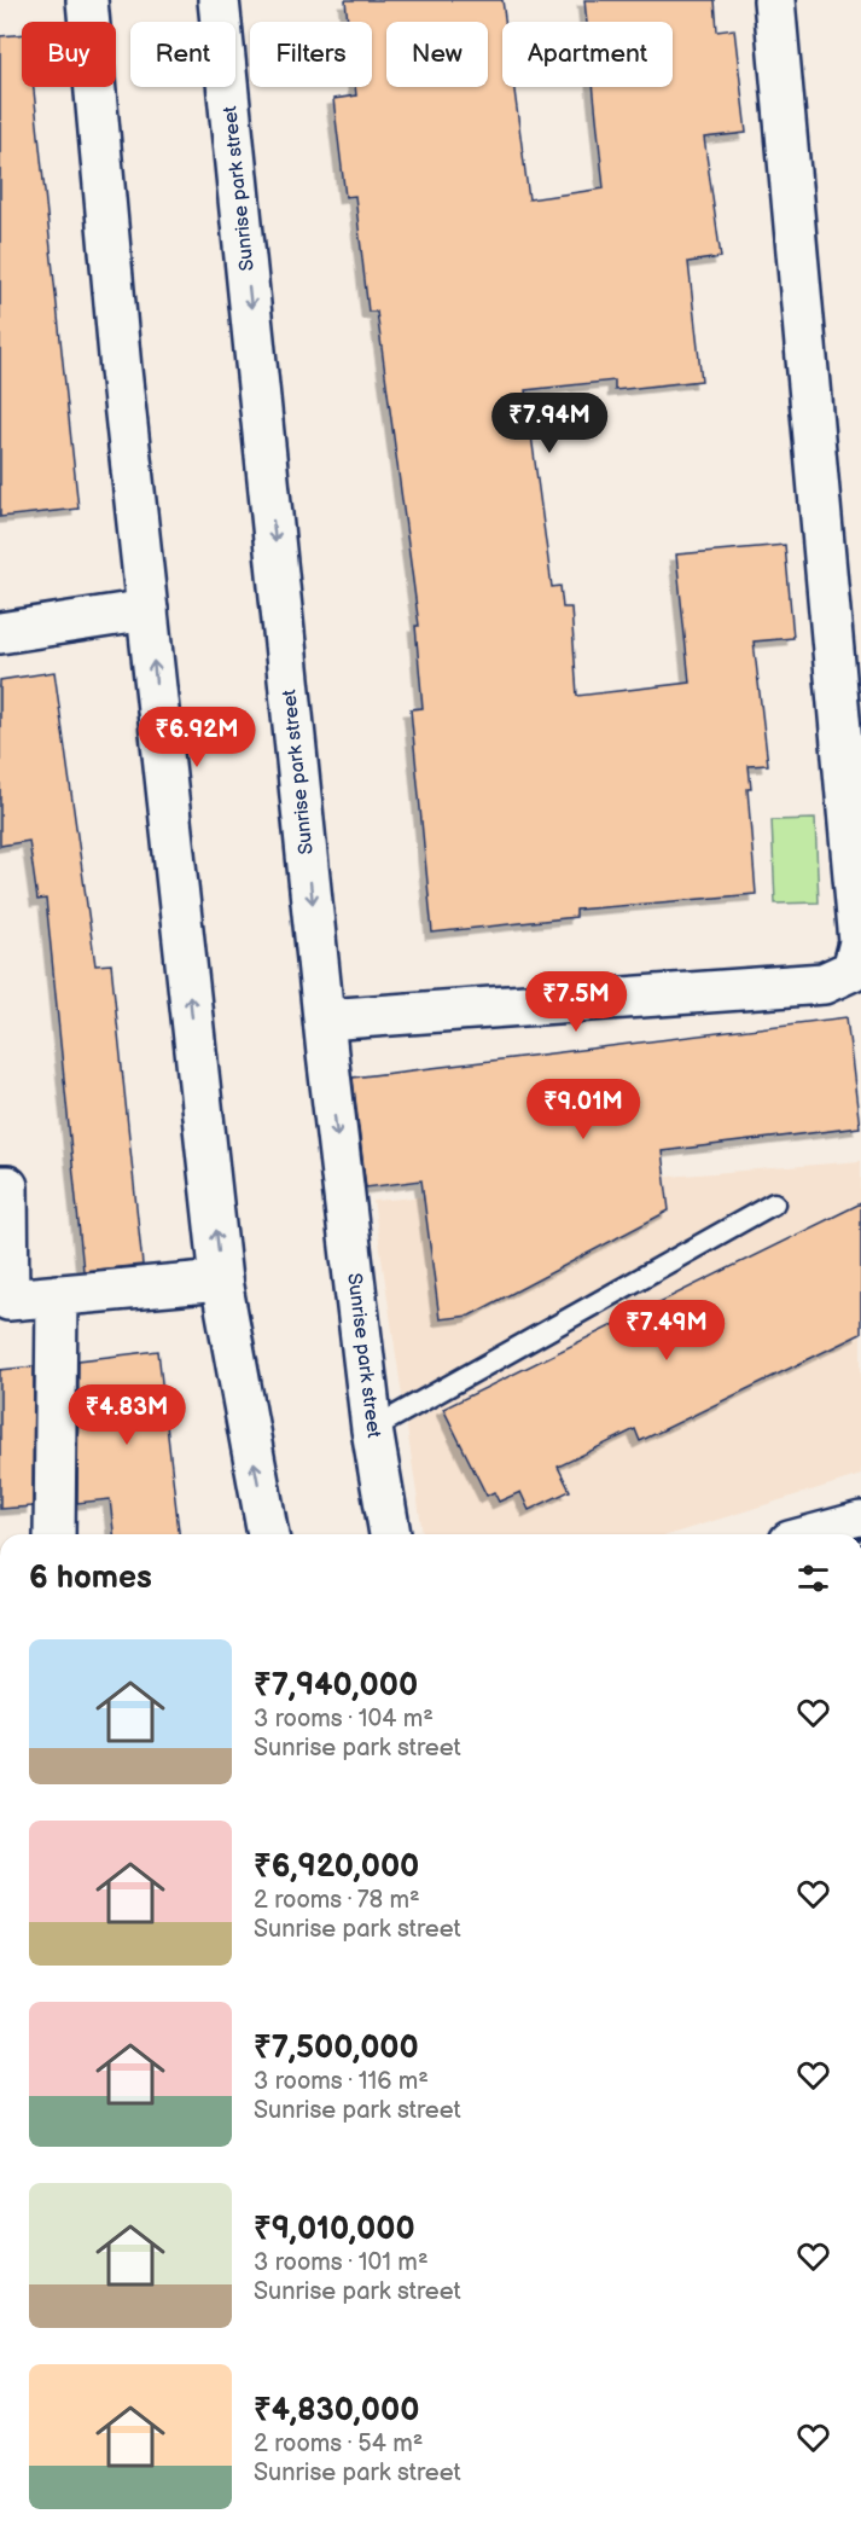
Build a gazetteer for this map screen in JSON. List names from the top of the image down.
{
  "streets": {
    "main road": ["Sunrise park street"]
  },
  "page": {
    "chip": [
      "Buy",
      "Rent",
      "Filters",
      "New",
      "Apartment"
    ],
    "price": [
      "₹7.94M",
      "₹6.92M",
      "₹7.5M",
      "₹9.01M",
      "₹7.49M",
      "₹4.83M"
    ],
    "heading": "6 homes",
    "list": [
      {
        "name": "₹7,940,000",
        "note": "3 rooms · 104 m² · Sunrise park street"
      },
      {
        "name": "₹6,920,000",
        "note": "2 rooms · 78 m² · Sunrise park street"
      },
      {
        "name": "₹7,500,000",
        "note": "3 rooms · 116 m² · Sunrise park street"
      },
      {
        "name": "₹9,010,000",
        "note": "3 rooms · 101 m² · Sunrise park street"
      },
      {
        "name": "₹4,830,000",
        "note": "2 rooms · 54 m² · Sunrise park street"
      }
    ]
  }
}
